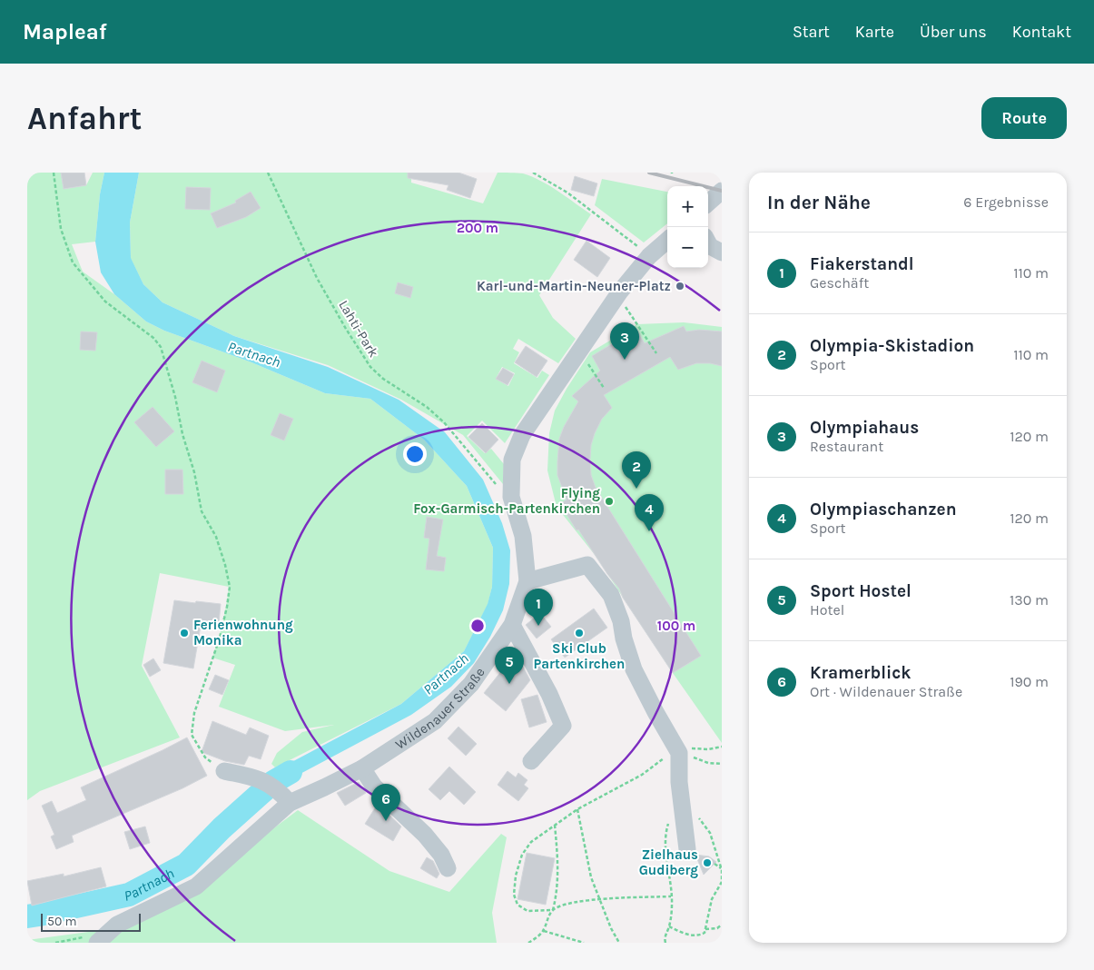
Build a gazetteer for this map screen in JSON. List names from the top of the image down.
{
  "streets": {
    "street": ["Wildenauer Straße"],
    "path": ["Lahti-Park"]
  },
  "crossings": [
    ["Lahti-Park", "Wildenauer Straße"]
  ],
  "water": ["Partnach"],
  "places": [
    "Karl-und-Martin-Neuner-Platz",
    "Flying Fox-Garmisch-Partenkirchen",
    "Ferienwohnung Monika",
    "Ski Club Partenkirchen",
    "Zielhaus Gudiberg"
  ],
  "scale_bar": "50 m",
  "page": {
    "header": "Mapleaf",
    "nav": [
      "Start",
      "Karte",
      "Über uns",
      "Kontakt"
    ],
    "buttons": "Route",
    "title": "Anfahrt",
    "heading": ["In der Nähe", "6 Ergebnisse"],
    "map_buttons": ["+", "−"],
    "list": [
      {
        "mark": "1",
        "name": "Fiakerstandl",
        "note": "Geschäft",
        "value": "110 m"
      },
      {
        "mark": "2",
        "name": "Olympia-Skistadion",
        "note": "Sport",
        "value": "110 m"
      },
      {
        "mark": "3",
        "name": "Olympiahaus",
        "note": "Restaurant",
        "value": "120 m"
      },
      {
        "mark": "4",
        "name": "Olympiaschanzen",
        "note": "Sport",
        "value": "120 m"
      },
      {
        "mark": "5",
        "name": "Sport Hostel",
        "note": "Hotel",
        "value": "130 m"
      },
      {
        "mark": "6",
        "name": "Kramerblick",
        "note": "Ort · Wildenauer Straße",
        "value": "190 m"
      }
    ],
    "pins": [
      "3",
      "2",
      "4",
      "1",
      "5",
      "6"
    ],
    "scale": "50 m"
  },
  "rings": ["200 m", "100 m"]
}
